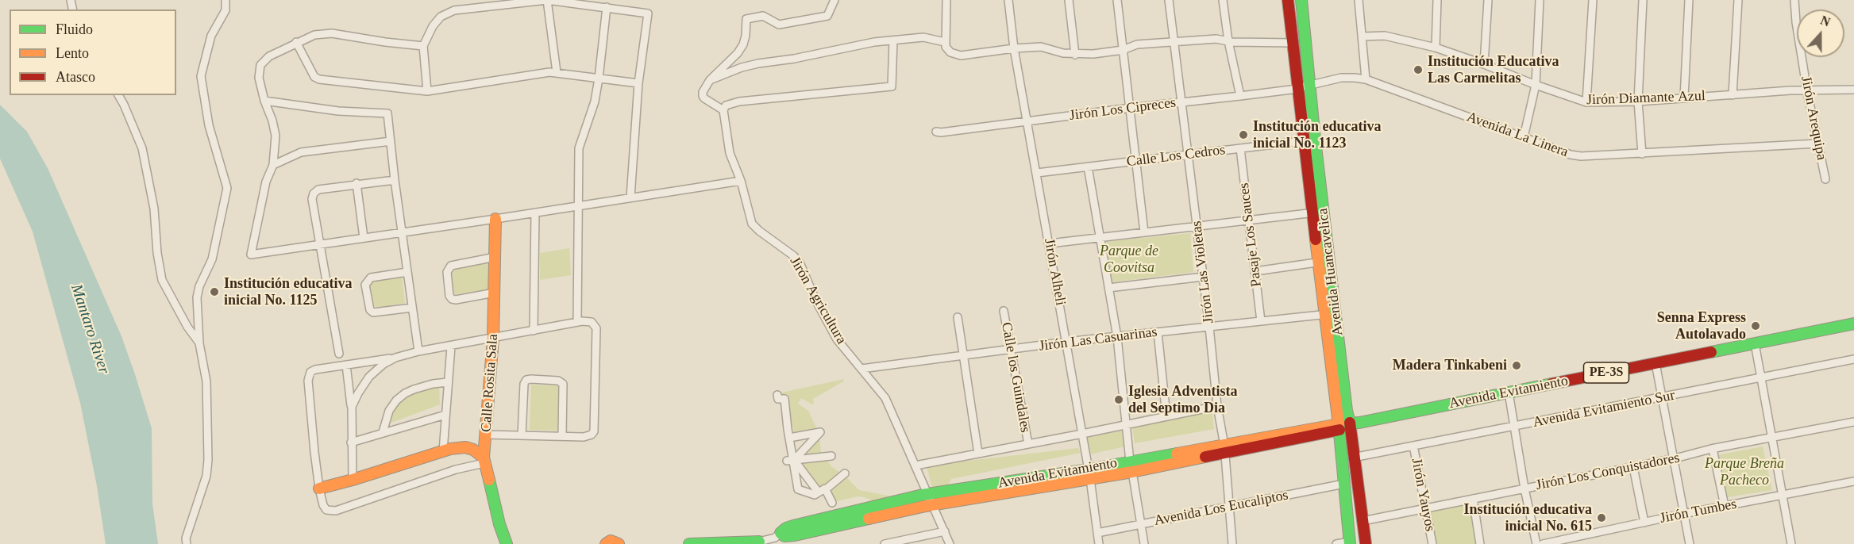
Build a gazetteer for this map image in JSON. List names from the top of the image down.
{
  "streets": {
    "main road": [
      "Avenida Huancavelica",
      "PE-3S",
      "Calle Rosita Sala",
      "Avenida Evitamiento"
    ],
    "street": [
      "Jirón Diamante Azul",
      "Jirón Los Cipreces",
      "Jirón Arequipa",
      "Avenida La Linera",
      "Calle Los Cedros",
      "Pasaje Los Sauces",
      "Jirón Alheli",
      "Jirón Las Violetas",
      "Jirón Agricultura",
      "Jirón Las Casuarinas",
      "Calle los Guindales",
      "Avenida Evitamiento Sur",
      "Jirón Los Conquistadores",
      "Jirón Yauyos",
      "Avenida Los Eucaliptos",
      "Jirón Tumbes"
    ]
  },
  "crossings": [
    ["Jirón Diamante Azul", "Jirón Arequipa"],
    ["Jirón Los Cipreces", "Avenida La Linera"],
    ["Jirón Los Cipreces", "Jirón Alheli"],
    ["Jirón Los Cipreces", "Jirón Las Violetas"],
    ["Jirón Los Cipreces", "Avenida Huancavelica"],
    ["Jirón Arequipa", "Avenida La Linera"],
    ["Avenida La Linera", "Avenida Huancavelica"],
    ["Calle Los Cedros", "Pasaje Los Sauces"],
    ["Calle Los Cedros", "Jirón Alheli"],
    ["Calle Los Cedros", "Jirón Las Violetas"],
    ["Calle Los Cedros", "Avenida Huancavelica"],
    ["Pasaje Los Sauces", "Jirón Las Casuarinas"],
    ["Jirón Alheli", "Jirón Las Casuarinas"],
    ["Jirón Alheli", "Avenida Evitamiento"],
    ["Jirón Alheli", "Avenida Los Eucaliptos"],
    ["Jirón Las Violetas", "Jirón Las Casuarinas"],
    ["Jirón Las Violetas", "Avenida Evitamiento"],
    ["Jirón Las Violetas", "Avenida Los Eucaliptos"],
    ["Avenida Huancavelica", "Jirón Las Casuarinas"],
    ["Avenida Huancavelica", "Avenida Evitamiento"],
    ["Avenida Huancavelica", "Avenida Evitamiento Sur"],
    ["Avenida Huancavelica", "Jirón Los Conquistadores"],
    ["Avenida Huancavelica", "Avenida Los Eucaliptos"],
    ["Jirón Agricultura", "Jirón Las Casuarinas"],
    ["Jirón Agricultura", "Avenida Evitamiento"],
    ["Jirón Las Casuarinas", "Calle los Guindales"],
    ["Avenida Evitamiento Sur", "Jirón Yauyos"],
    ["Jirón Los Conquistadores", "Jirón Yauyos"]
  ],
  "water": ["Mantaro River"],
  "parks": ["Parque de Coovitsa", "Parque Breña Pacheco"],
  "places": [
    "Institución Educativa Las Carmelitas",
    "Institución educativa inicial No. 1123",
    "Institución educativa inicial No. 1125",
    "Senna Express Autolavado",
    "Madera Tinkabeni",
    "Iglesia Adventista del Septimo Dia",
    "Institución educativa inicial No. 615"
  ],
  "legend": ["Fluido", "Lento", "Atasco"],
  "north": "top"
}
